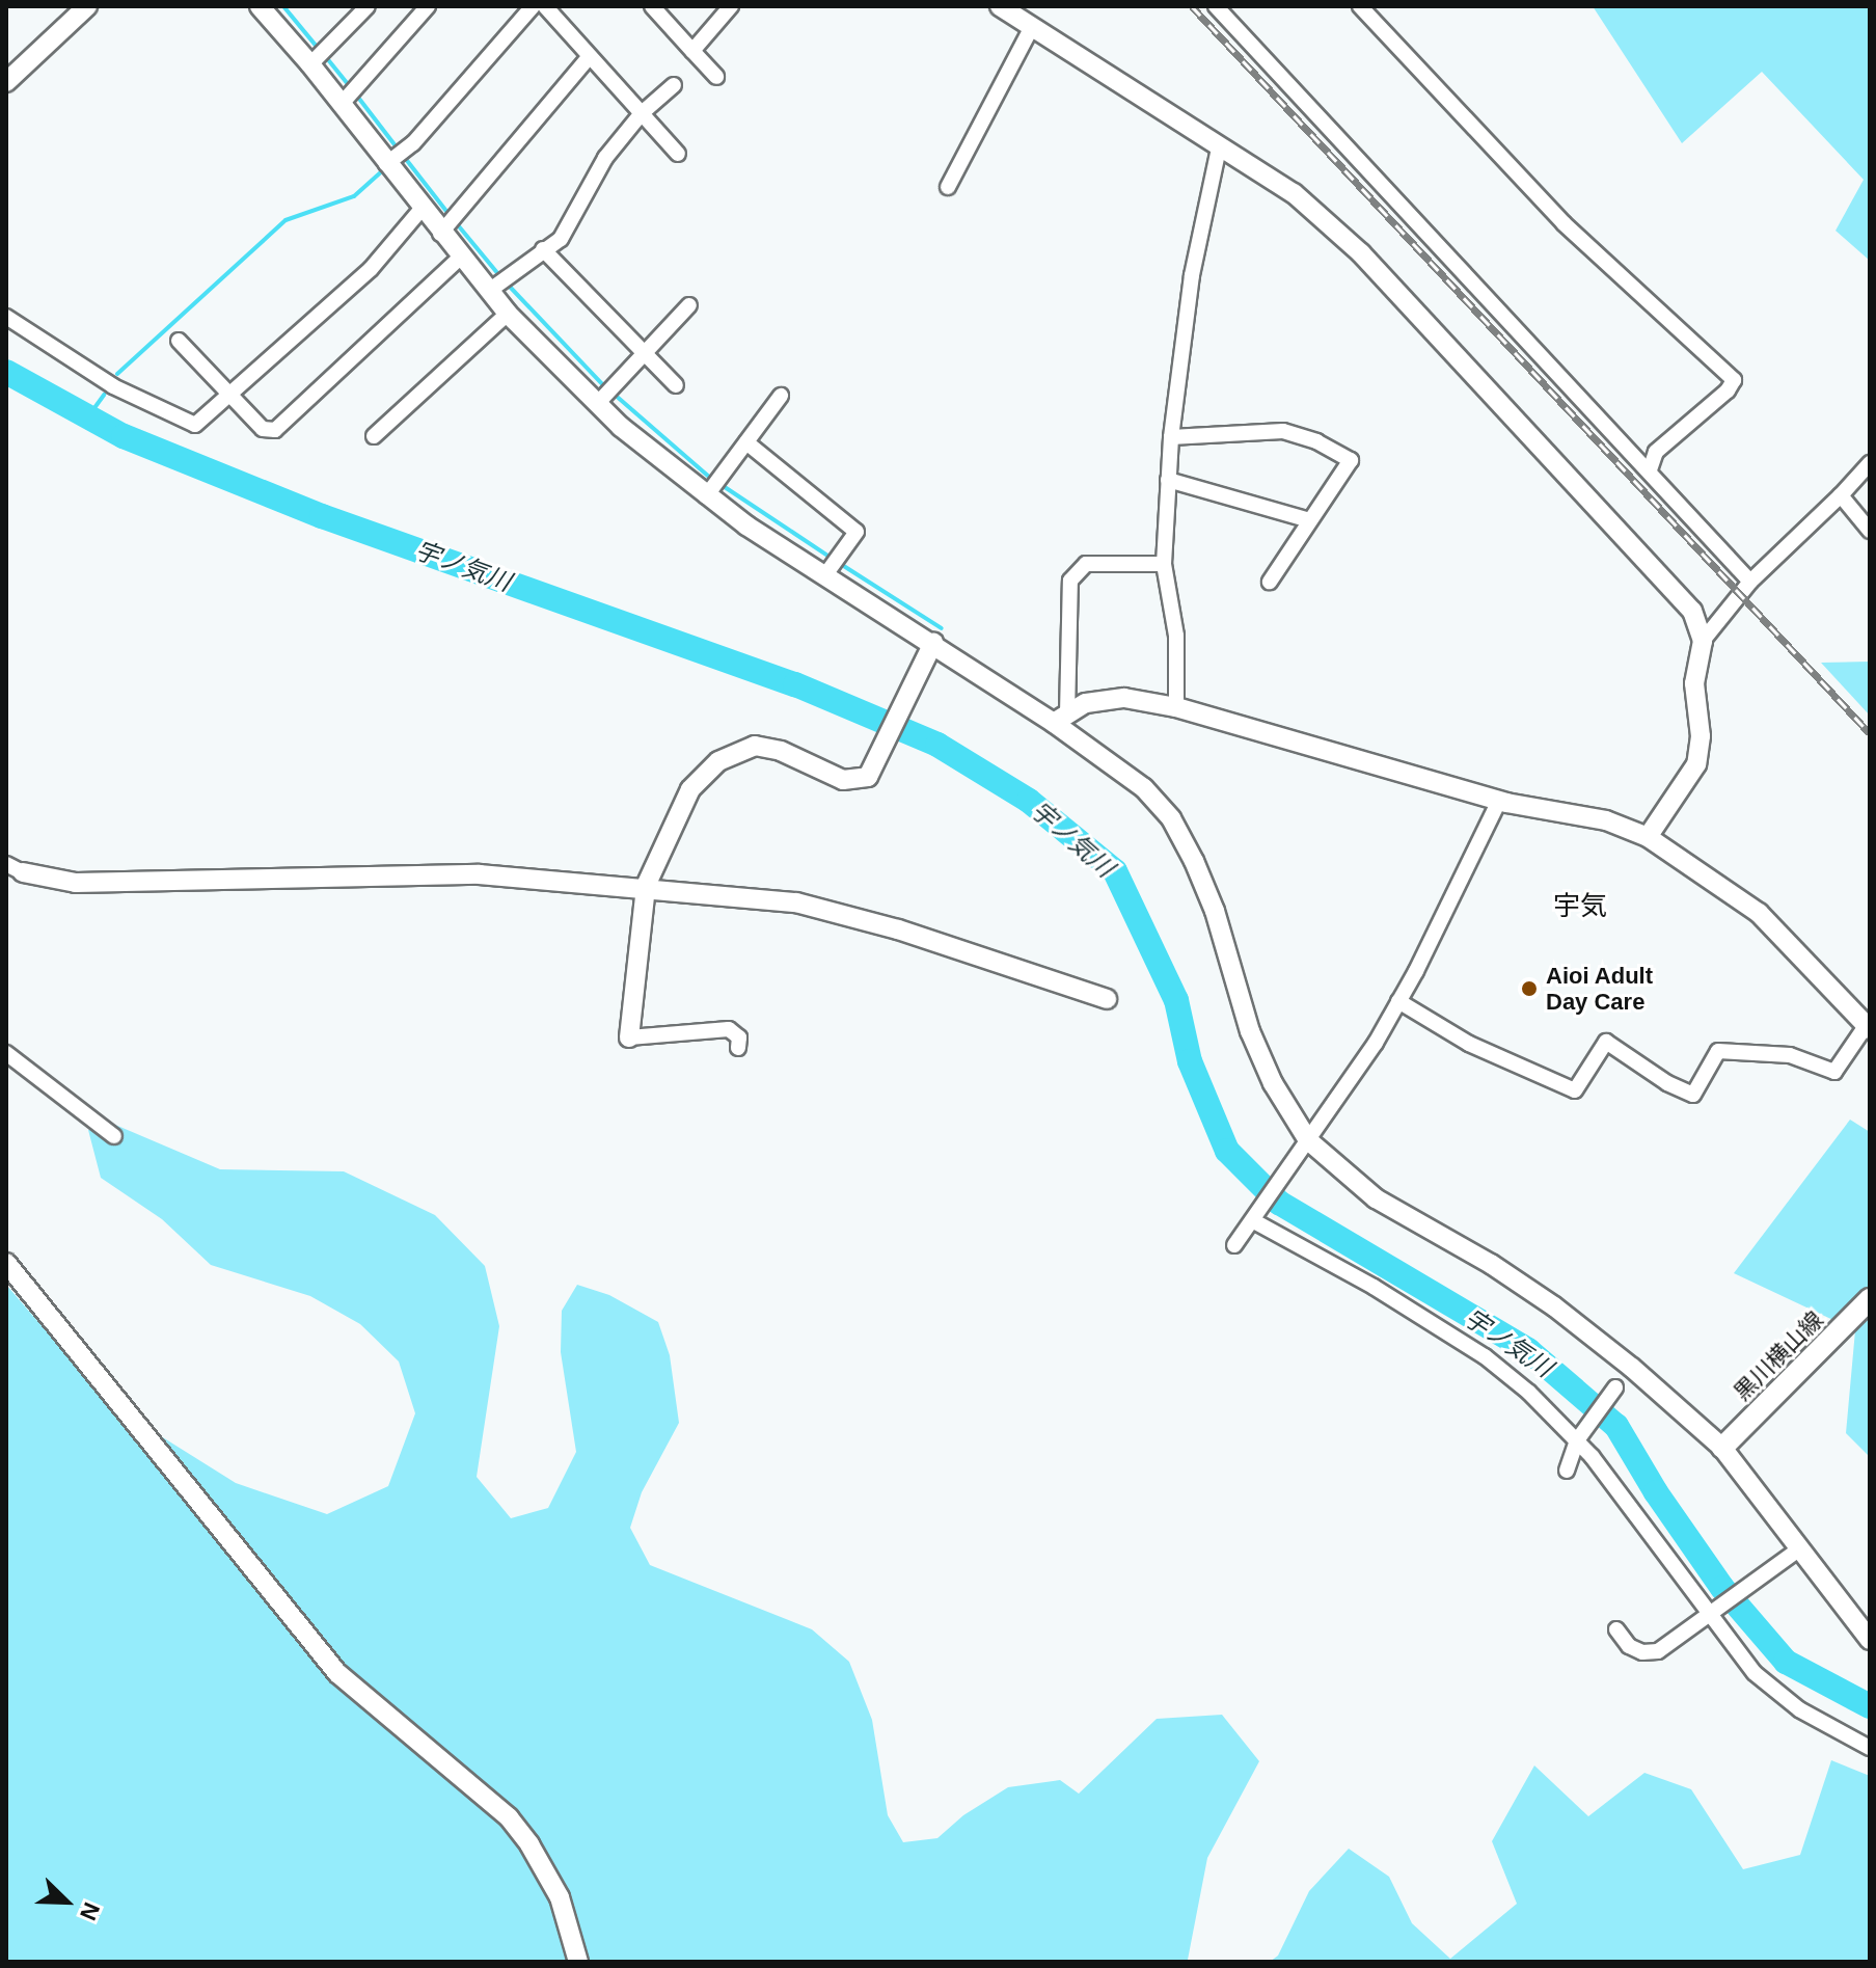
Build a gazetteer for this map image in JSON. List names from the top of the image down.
{
  "streets": {
    "main road": ["黒川横山線"]
  },
  "districts": ["宇気"],
  "water": ["宇ノ気川"],
  "places": ["Aioi Adult Day Care"],
  "north": "bottom right"
}
